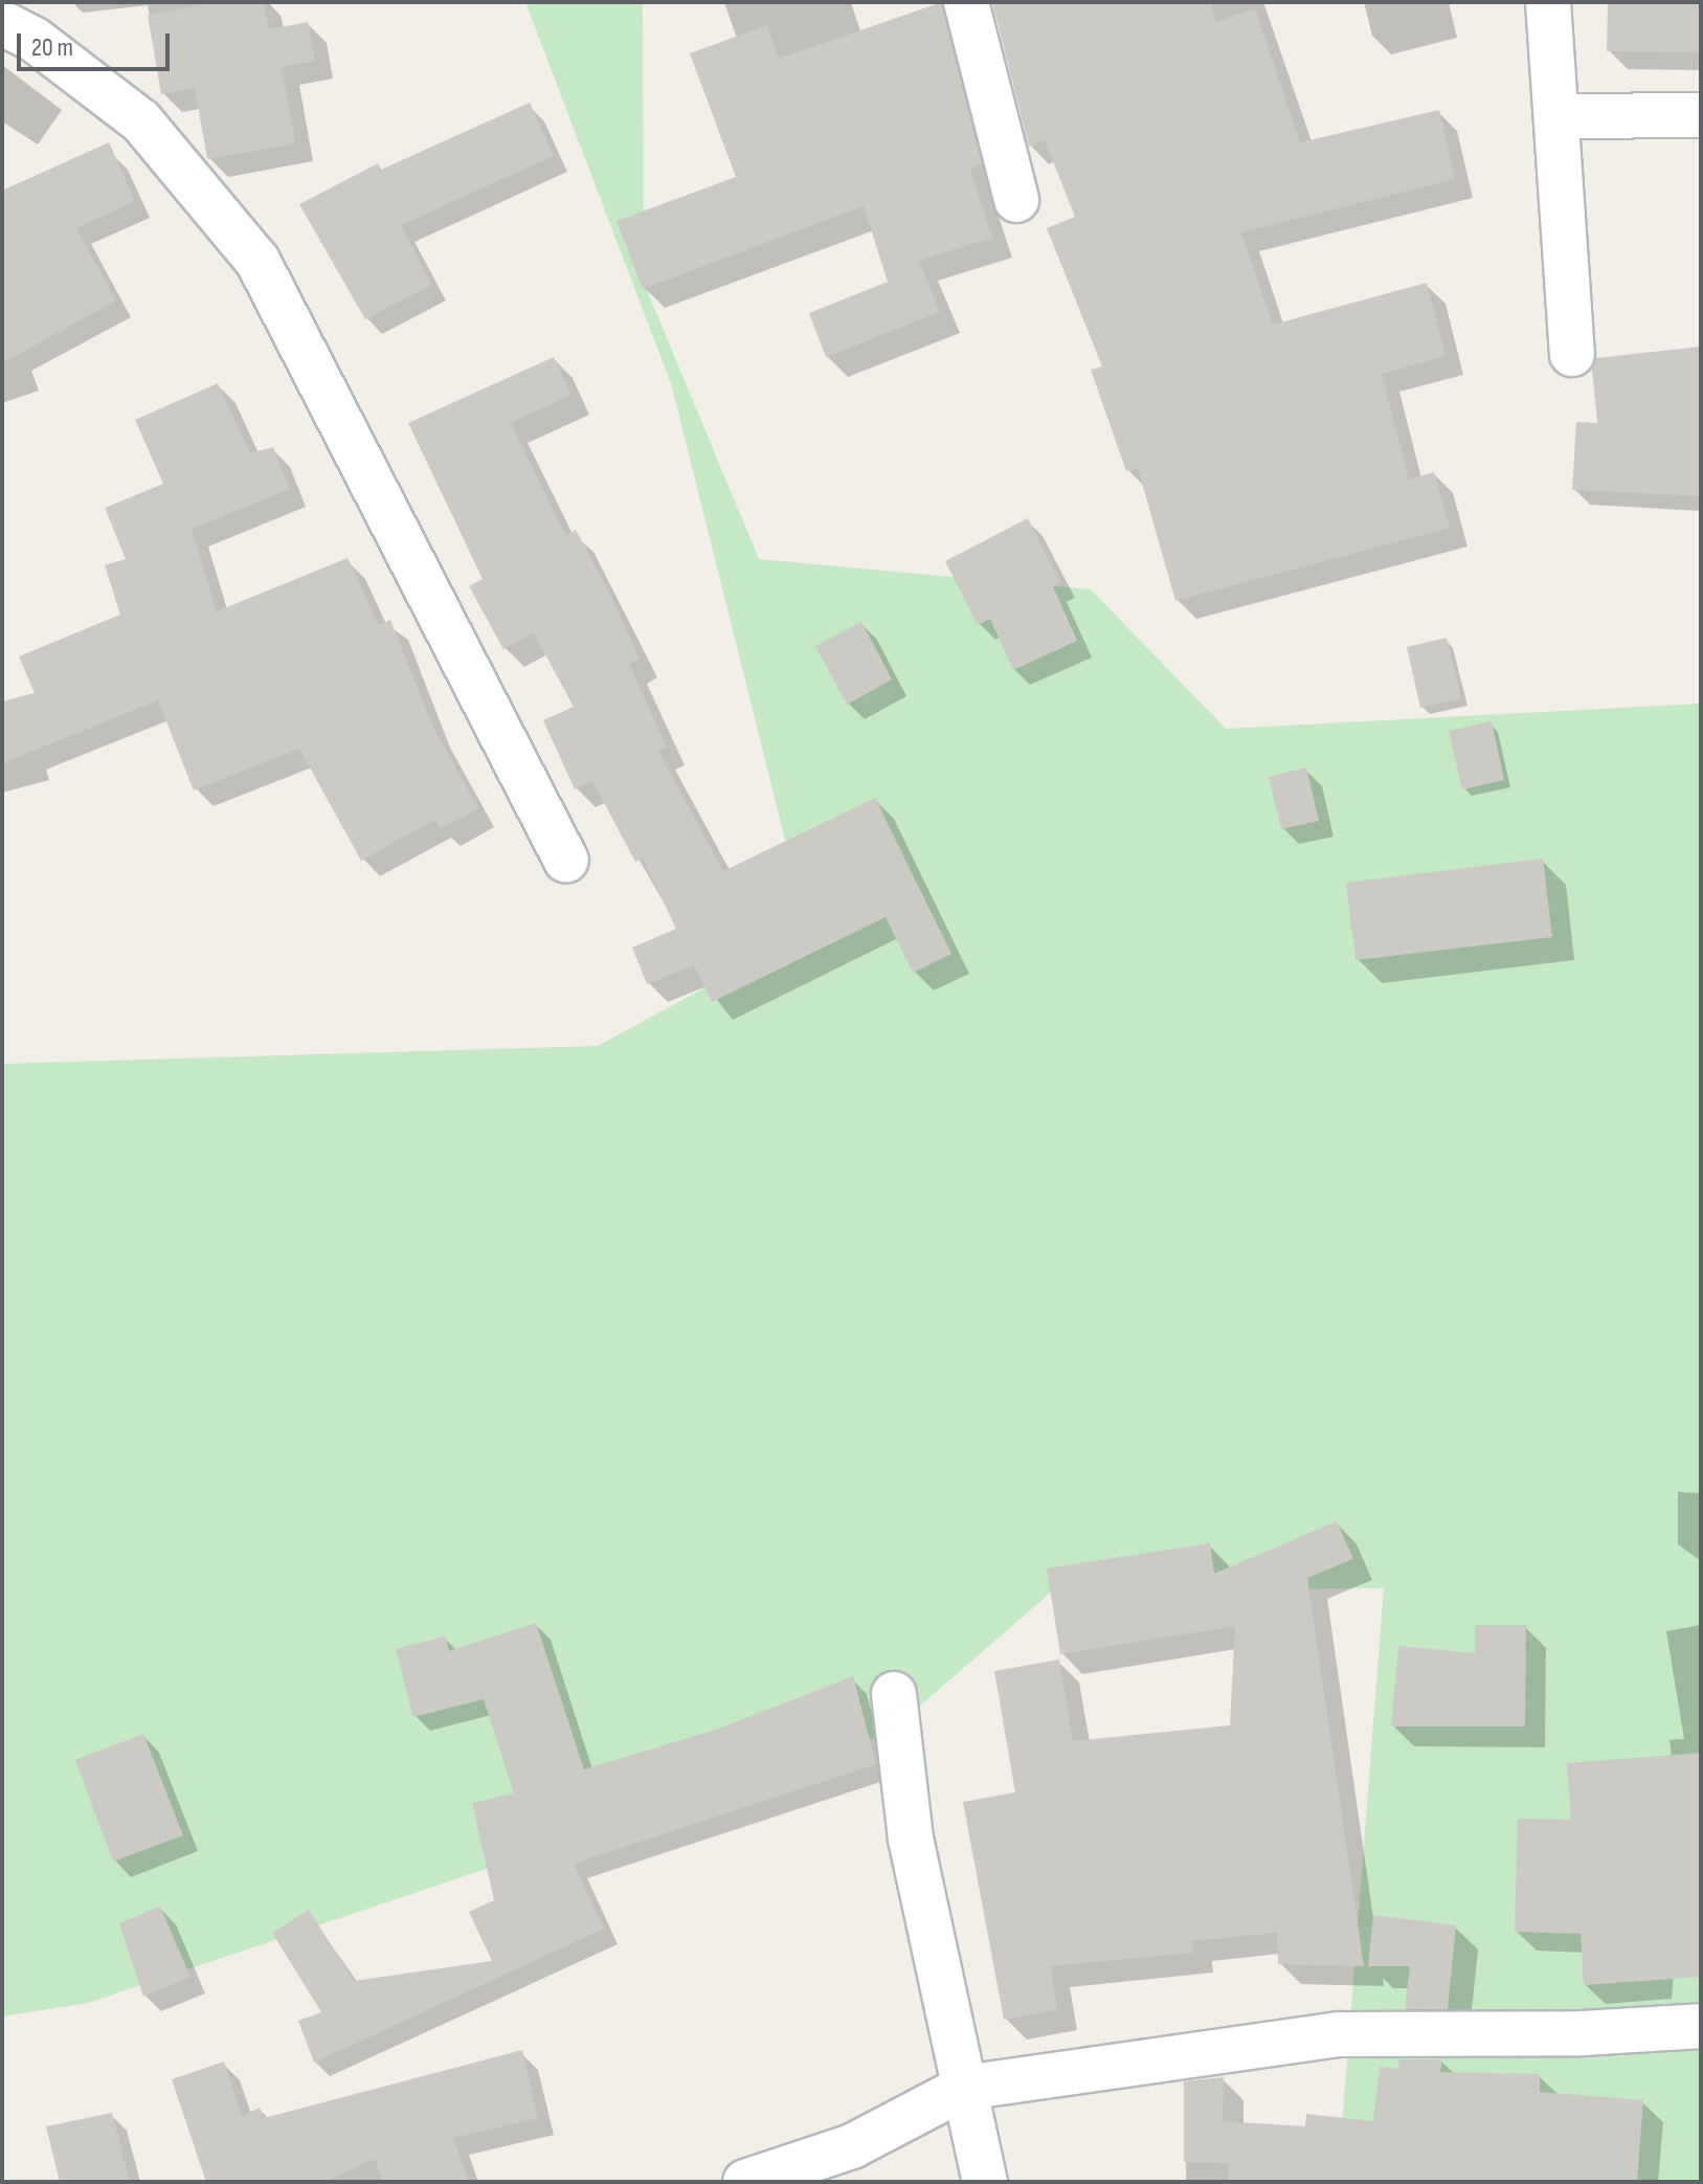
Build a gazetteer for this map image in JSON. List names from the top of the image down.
{
  "scale_bar": "20 m"
}
